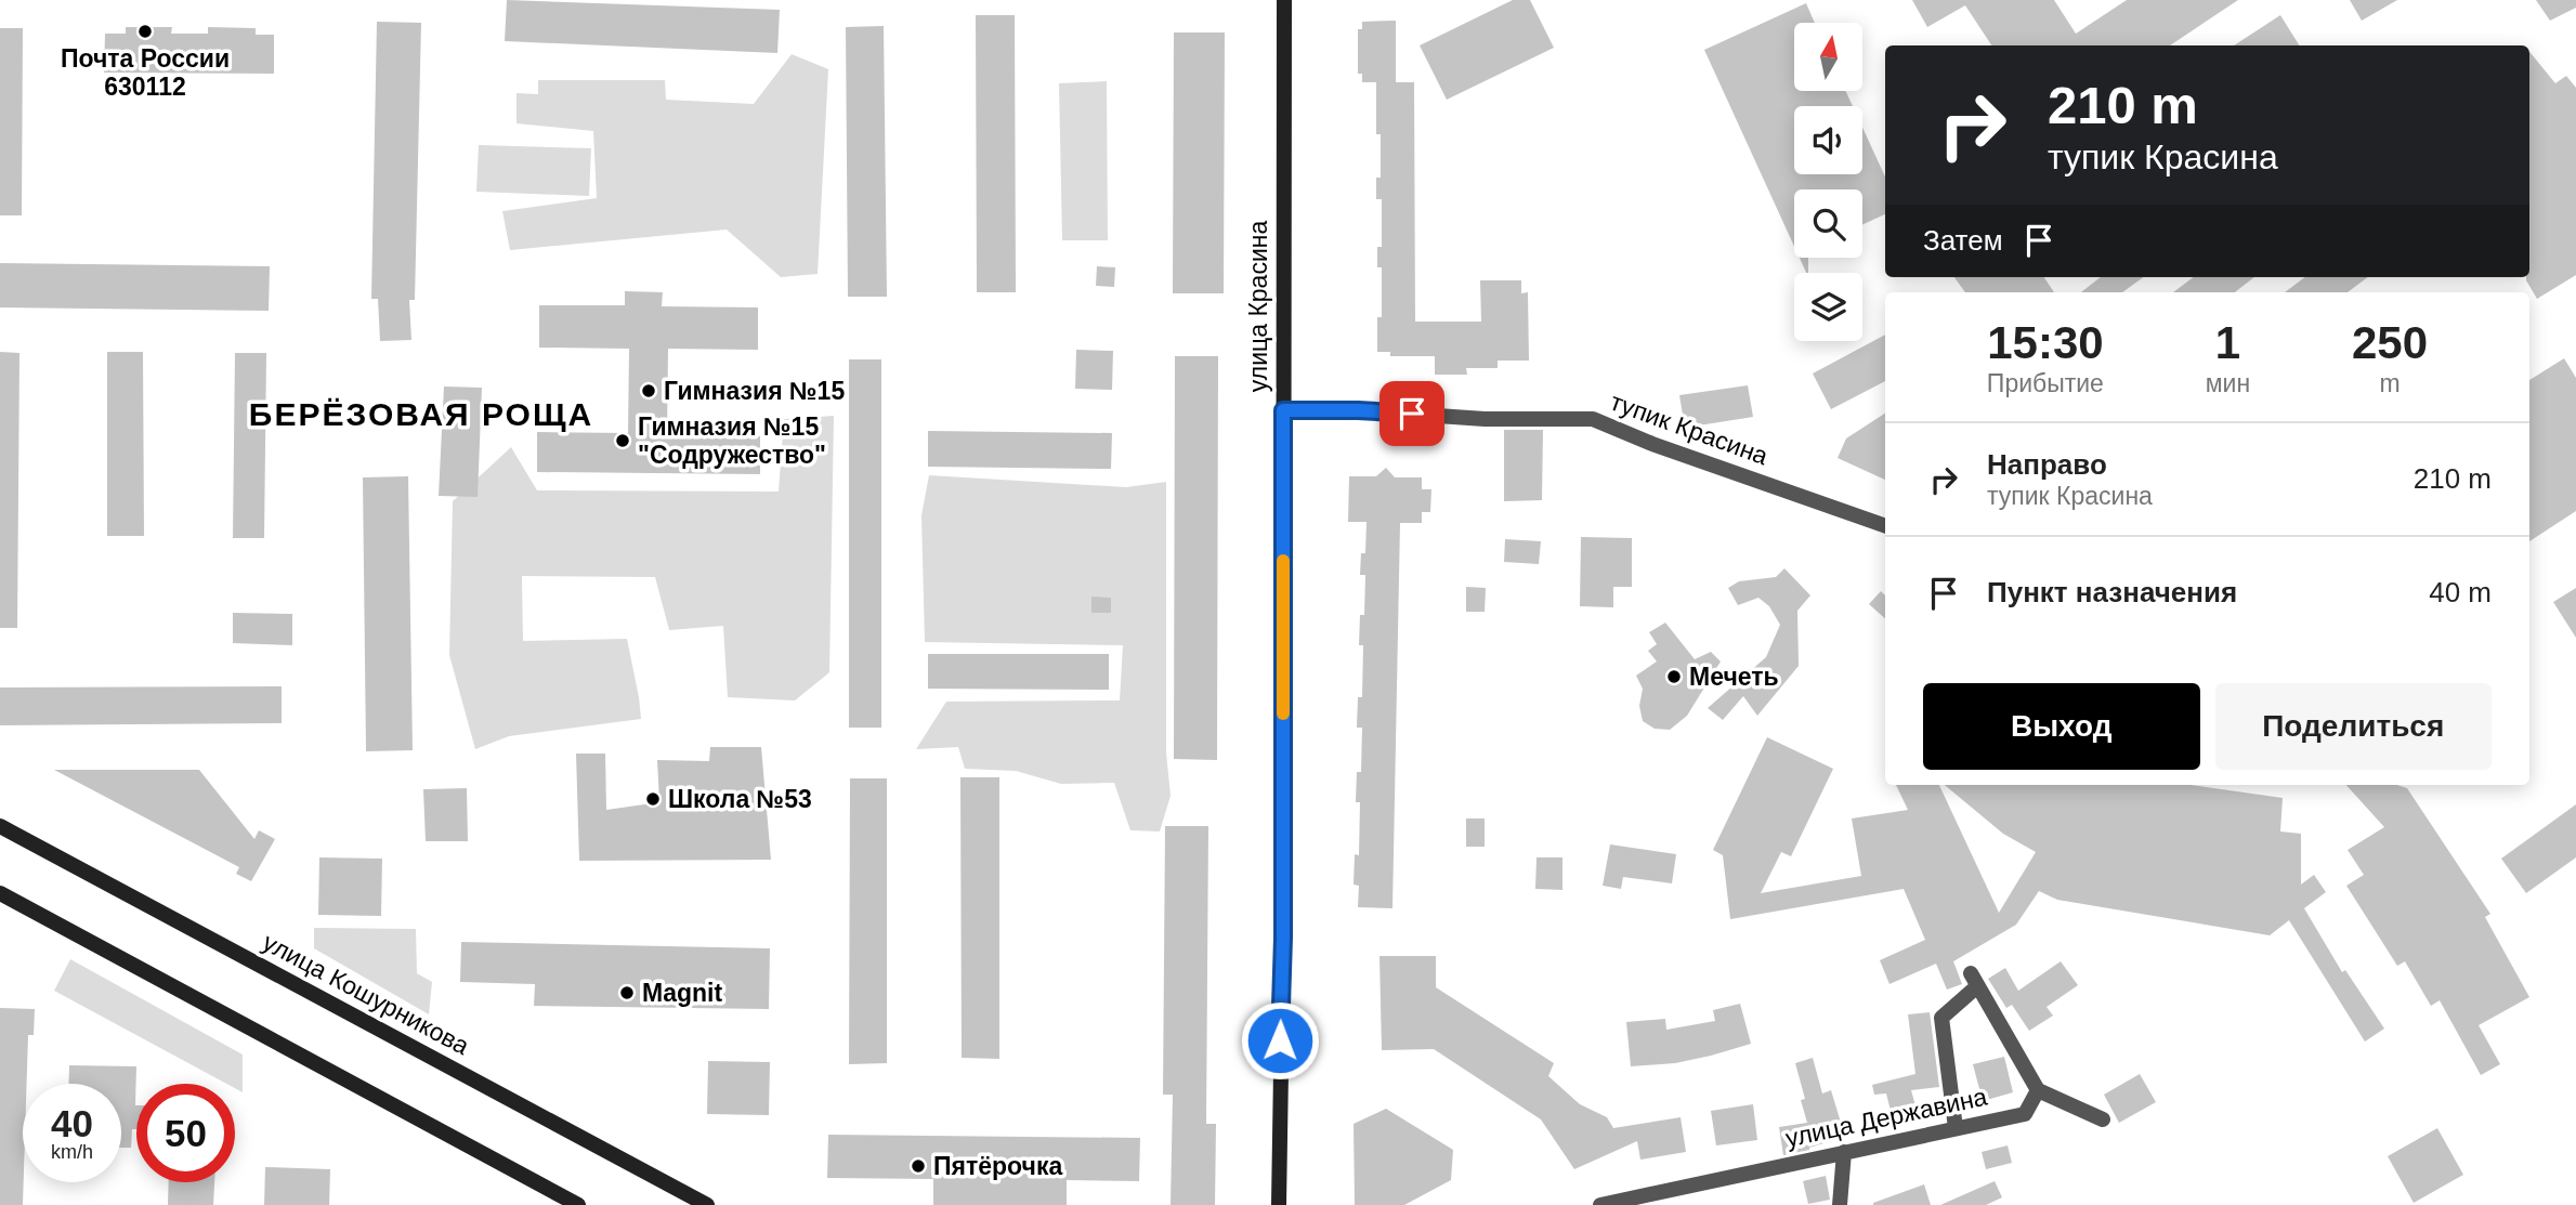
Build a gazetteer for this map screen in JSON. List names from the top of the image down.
{
  "streets": {
    "main road": ["улица Красина", "улица Кошурникова"],
    "street": ["тупик Красина", "улица Державина"]
  },
  "crossings": [
    ["улица Красина", "тупик Красина"]
  ],
  "districts": ["БЕРЁЗОВАЯ РОЩА"],
  "places": [
    "Почта России 630112",
    "Гимназия №15",
    "Гимназия №15 \"Содружество\"",
    "Мечеть",
    "Школа №53",
    "Magnit",
    "Пятёрочка"
  ],
  "north": "top",
  "page": {
    "turn": ["210 m", "тупик Красина"],
    "then": "Затем",
    "eta": [
      "15:30",
      "Прибытие",
      "1",
      "мин",
      "250",
      "m"
    ],
    "list": [
      {
        "name": "Направо",
        "note": "тупик Красина",
        "value": "210 m"
      },
      {
        "name": "Пункт назначения",
        "value": "40 m"
      }
    ],
    "buttons": ["Выход", "Поделиться"],
    "speed": "40 km/h",
    "limit": "50"
  }
}
